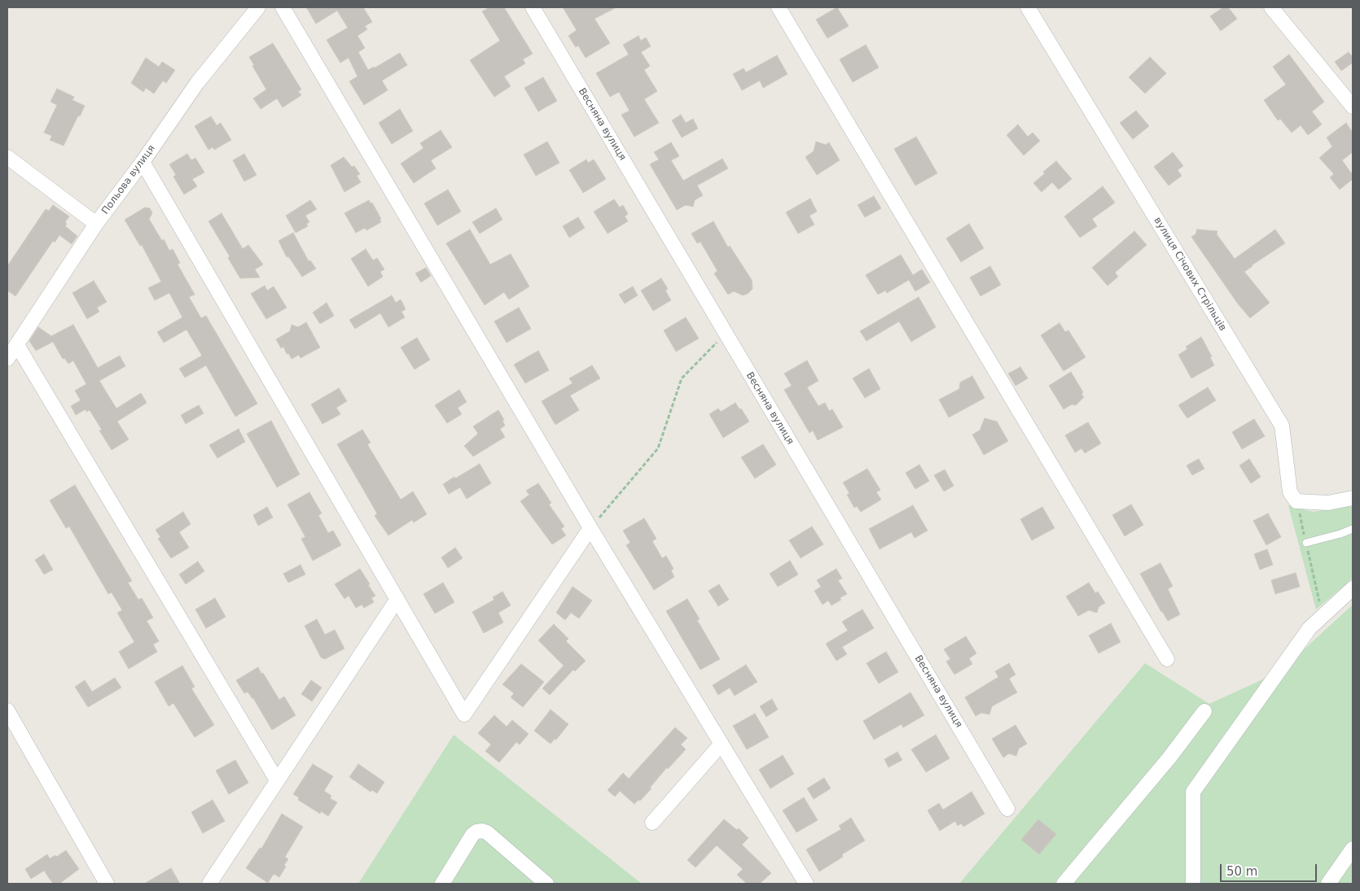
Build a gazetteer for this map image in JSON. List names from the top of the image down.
{
  "streets": {
    "street": ["Весняна вулиця", "Польова вулиця", "вулиця Січових Стрільців"]
  },
  "scale_bar": "50 m"
}
